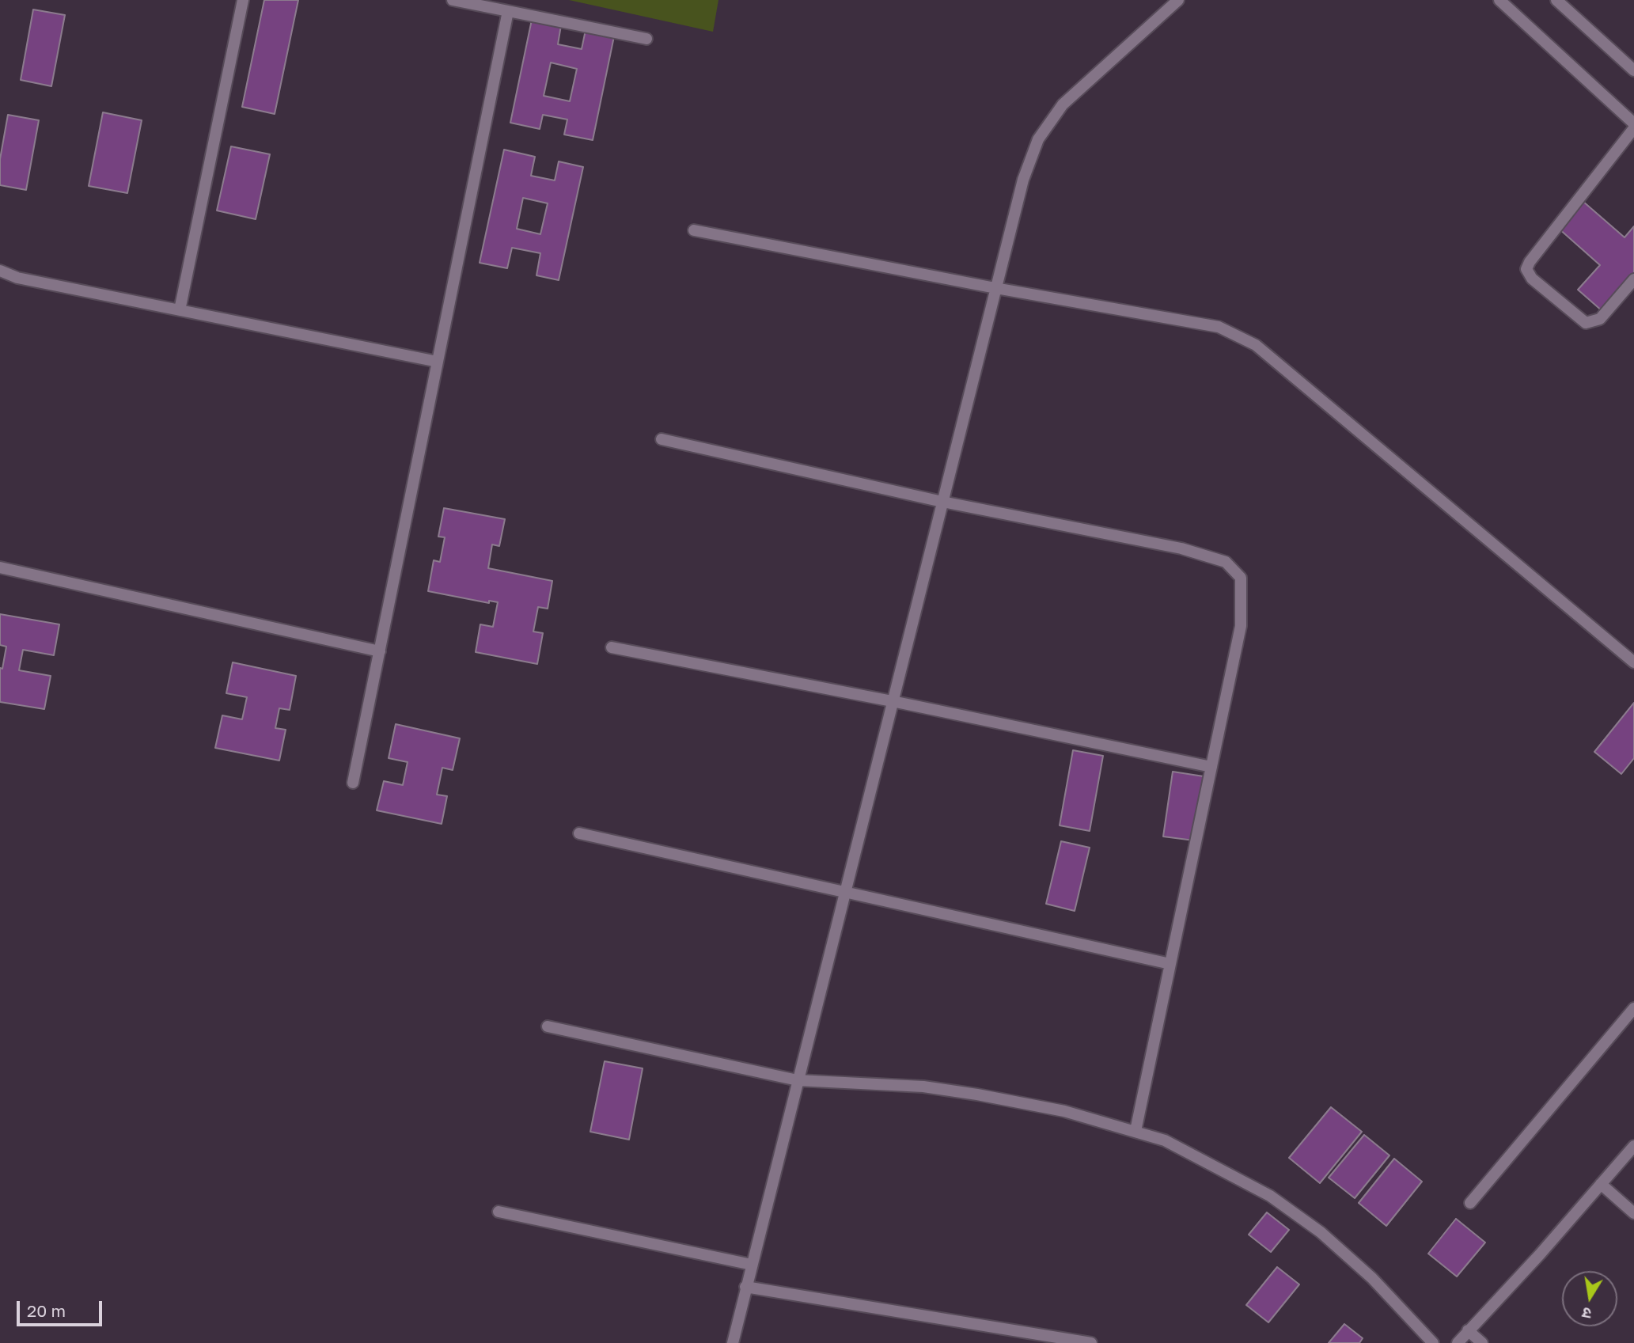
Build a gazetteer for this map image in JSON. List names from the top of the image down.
{
  "scale_bar": "20 m",
  "north": "bottom"
}
